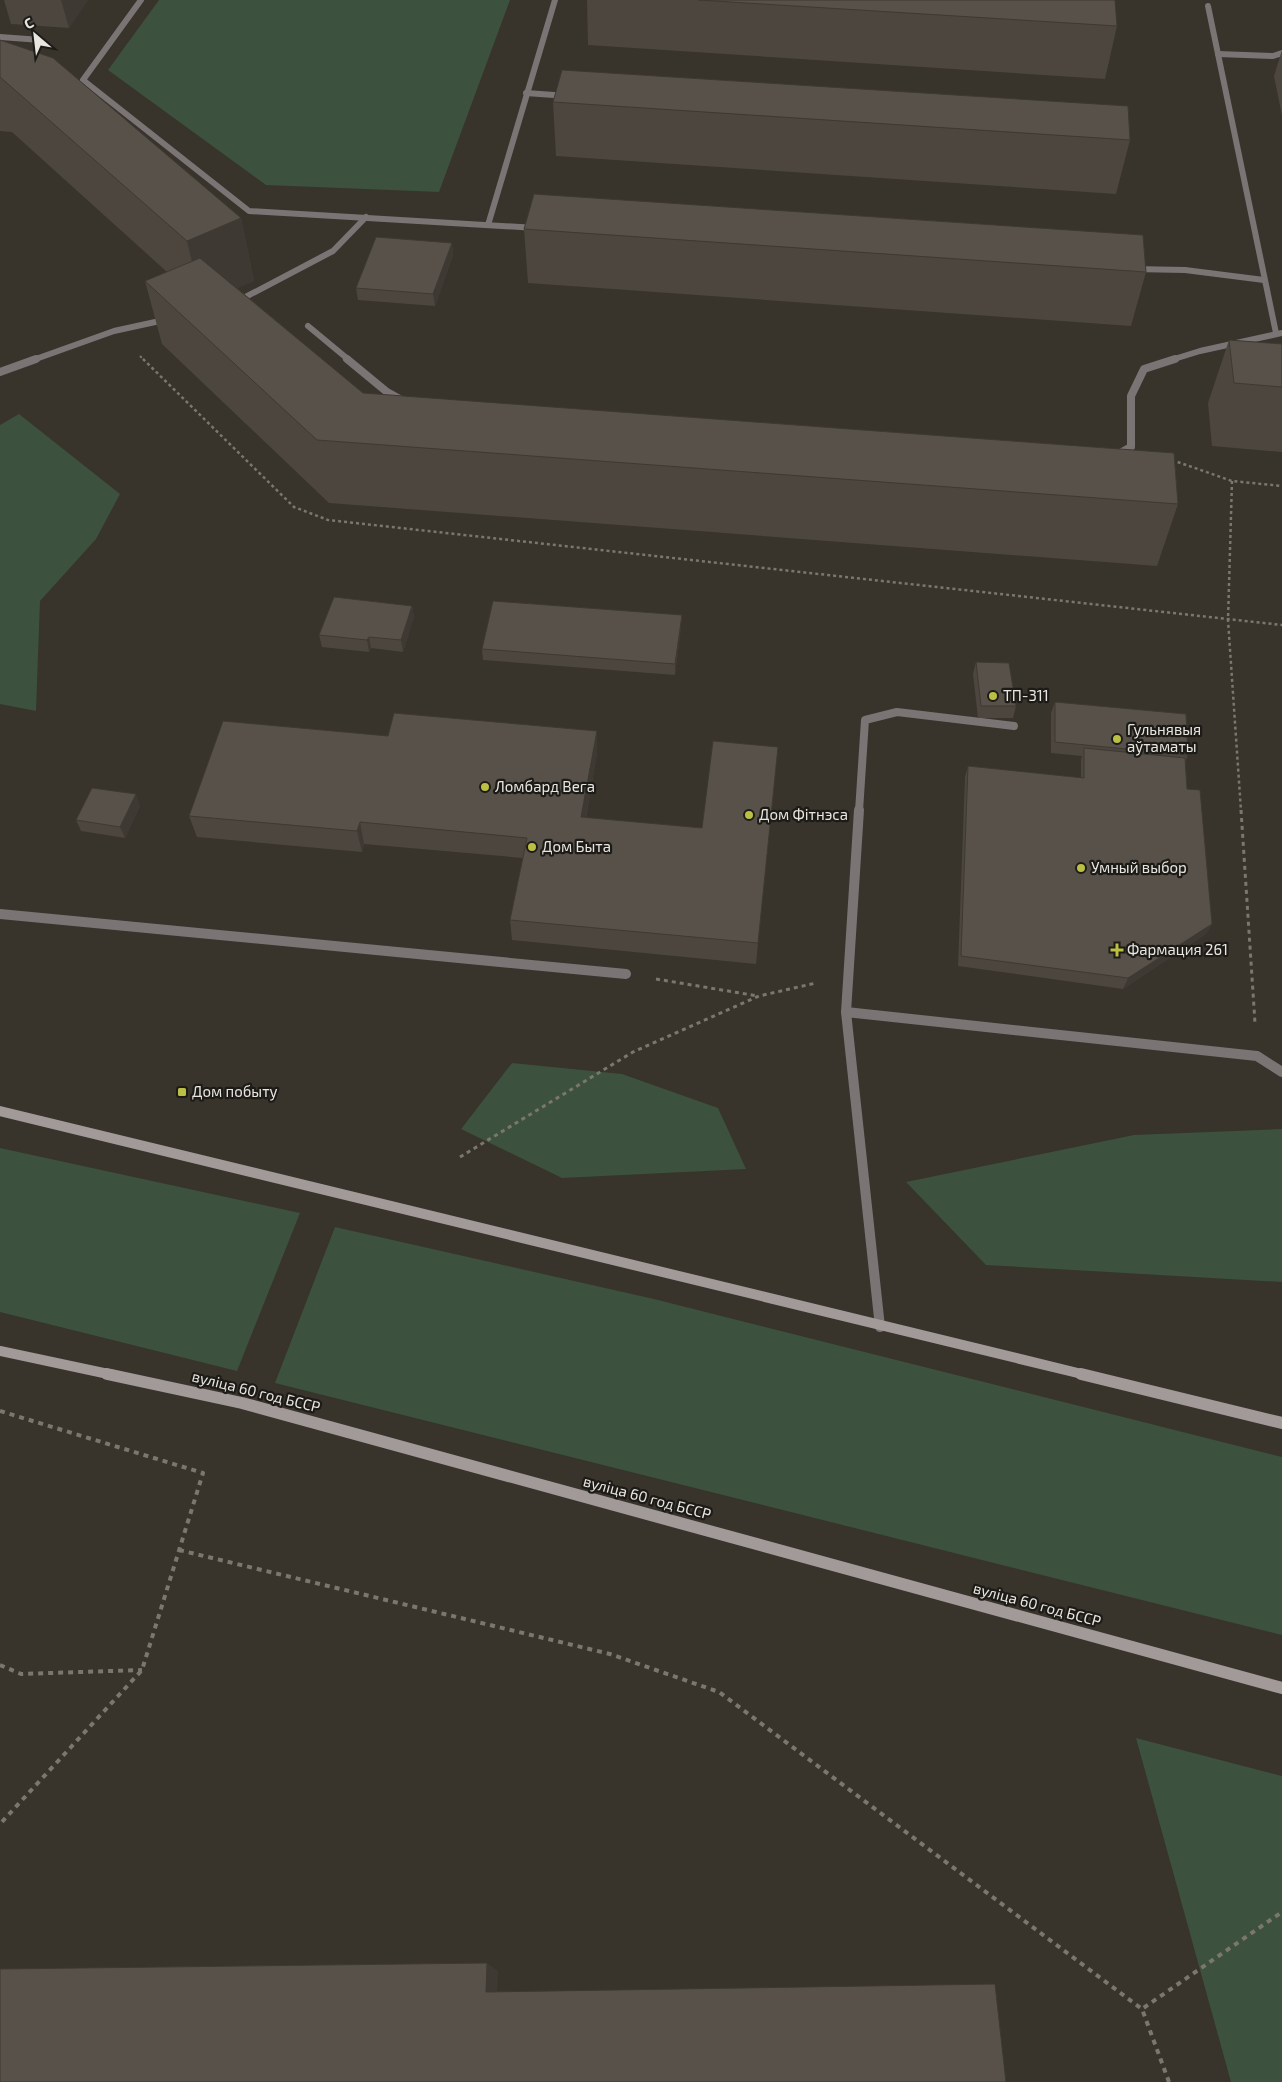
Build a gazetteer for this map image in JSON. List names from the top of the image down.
{
  "streets": {
    "main road": ["вуліца 60 год БССР"]
  },
  "places": {
    "other": [
      "ТП-311",
      "Гульнявыя аўтаматы",
      "Ломбард Вега",
      "Дом Фітнэса",
      "Дом Быта",
      "Умный выбор"
    ],
    "health": ["Фармация 261"],
    "transit": ["Дом побыту"]
  },
  "north": "top left"
}
